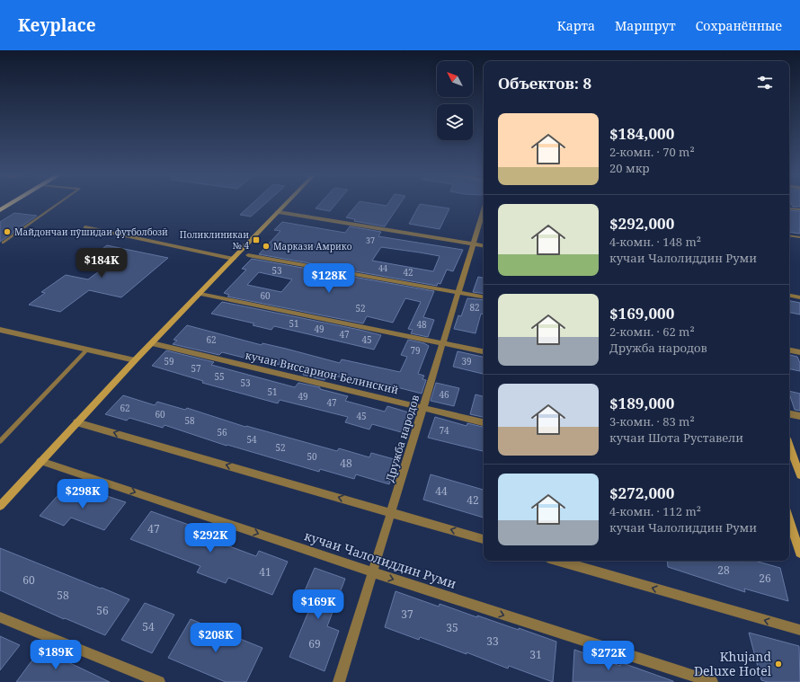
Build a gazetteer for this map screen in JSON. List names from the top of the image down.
{
  "streets": {
    "street": ["кучаи Виссарион Белинский", "Дружба народов", "кучаи Чалолиддин Руми"]
  },
  "crossings": [
    ["кучаи Виссарион Белинский", "Дружба народов"],
    ["Дружба народов", "кучаи Чалолиддин Руми"]
  ],
  "places": {
    "other": ["Майдончаи пӯшидаи футболбозӣ", "Маркази Амрико", "Khujand Deluxe Hotel"],
    "transit": ["Поликлиникаи № 4"]
  },
  "house_numbers": [
    "37",
    "44",
    "53",
    "42",
    "60",
    "82",
    "52",
    "51",
    "48",
    "49",
    "47",
    "62",
    "45",
    "79",
    "59",
    "39",
    "57",
    "55",
    "53",
    "51",
    "46",
    "49",
    "47",
    "62",
    "60",
    "45",
    "58",
    "74",
    "56",
    "54",
    "52",
    "50",
    "48",
    "44",
    "42",
    "47",
    "28",
    "41",
    "26",
    "60",
    "58",
    "56",
    "37",
    "54",
    "35",
    "33",
    "69",
    "31"
  ],
  "north": "top left",
  "page": {
    "header": "Keyplace",
    "nav": ["Карта", "Маршрут", "Сохранённые"],
    "heading": "Объектов: 8",
    "list": [
      {
        "name": "$184,000",
        "note": "2-комн. · 70 m² · 20 мкр"
      },
      {
        "name": "$292,000",
        "note": "4-комн. · 148 m² · кучаи Чалолиддин Руми"
      },
      {
        "name": "$169,000",
        "note": "2-комн. · 62 m² · Дружба народов"
      },
      {
        "name": "$189,000",
        "note": "3-комн. · 83 m² · кучаи Шота Руставели"
      },
      {
        "name": "$272,000",
        "note": "4-комн. · 112 m² · кучаи Чалолиддин Руми"
      }
    ],
    "price": [
      "$184K",
      "$128K",
      "$298K",
      "$292K",
      "$169K",
      "$208K",
      "$189K",
      "$272K"
    ]
  }
}
